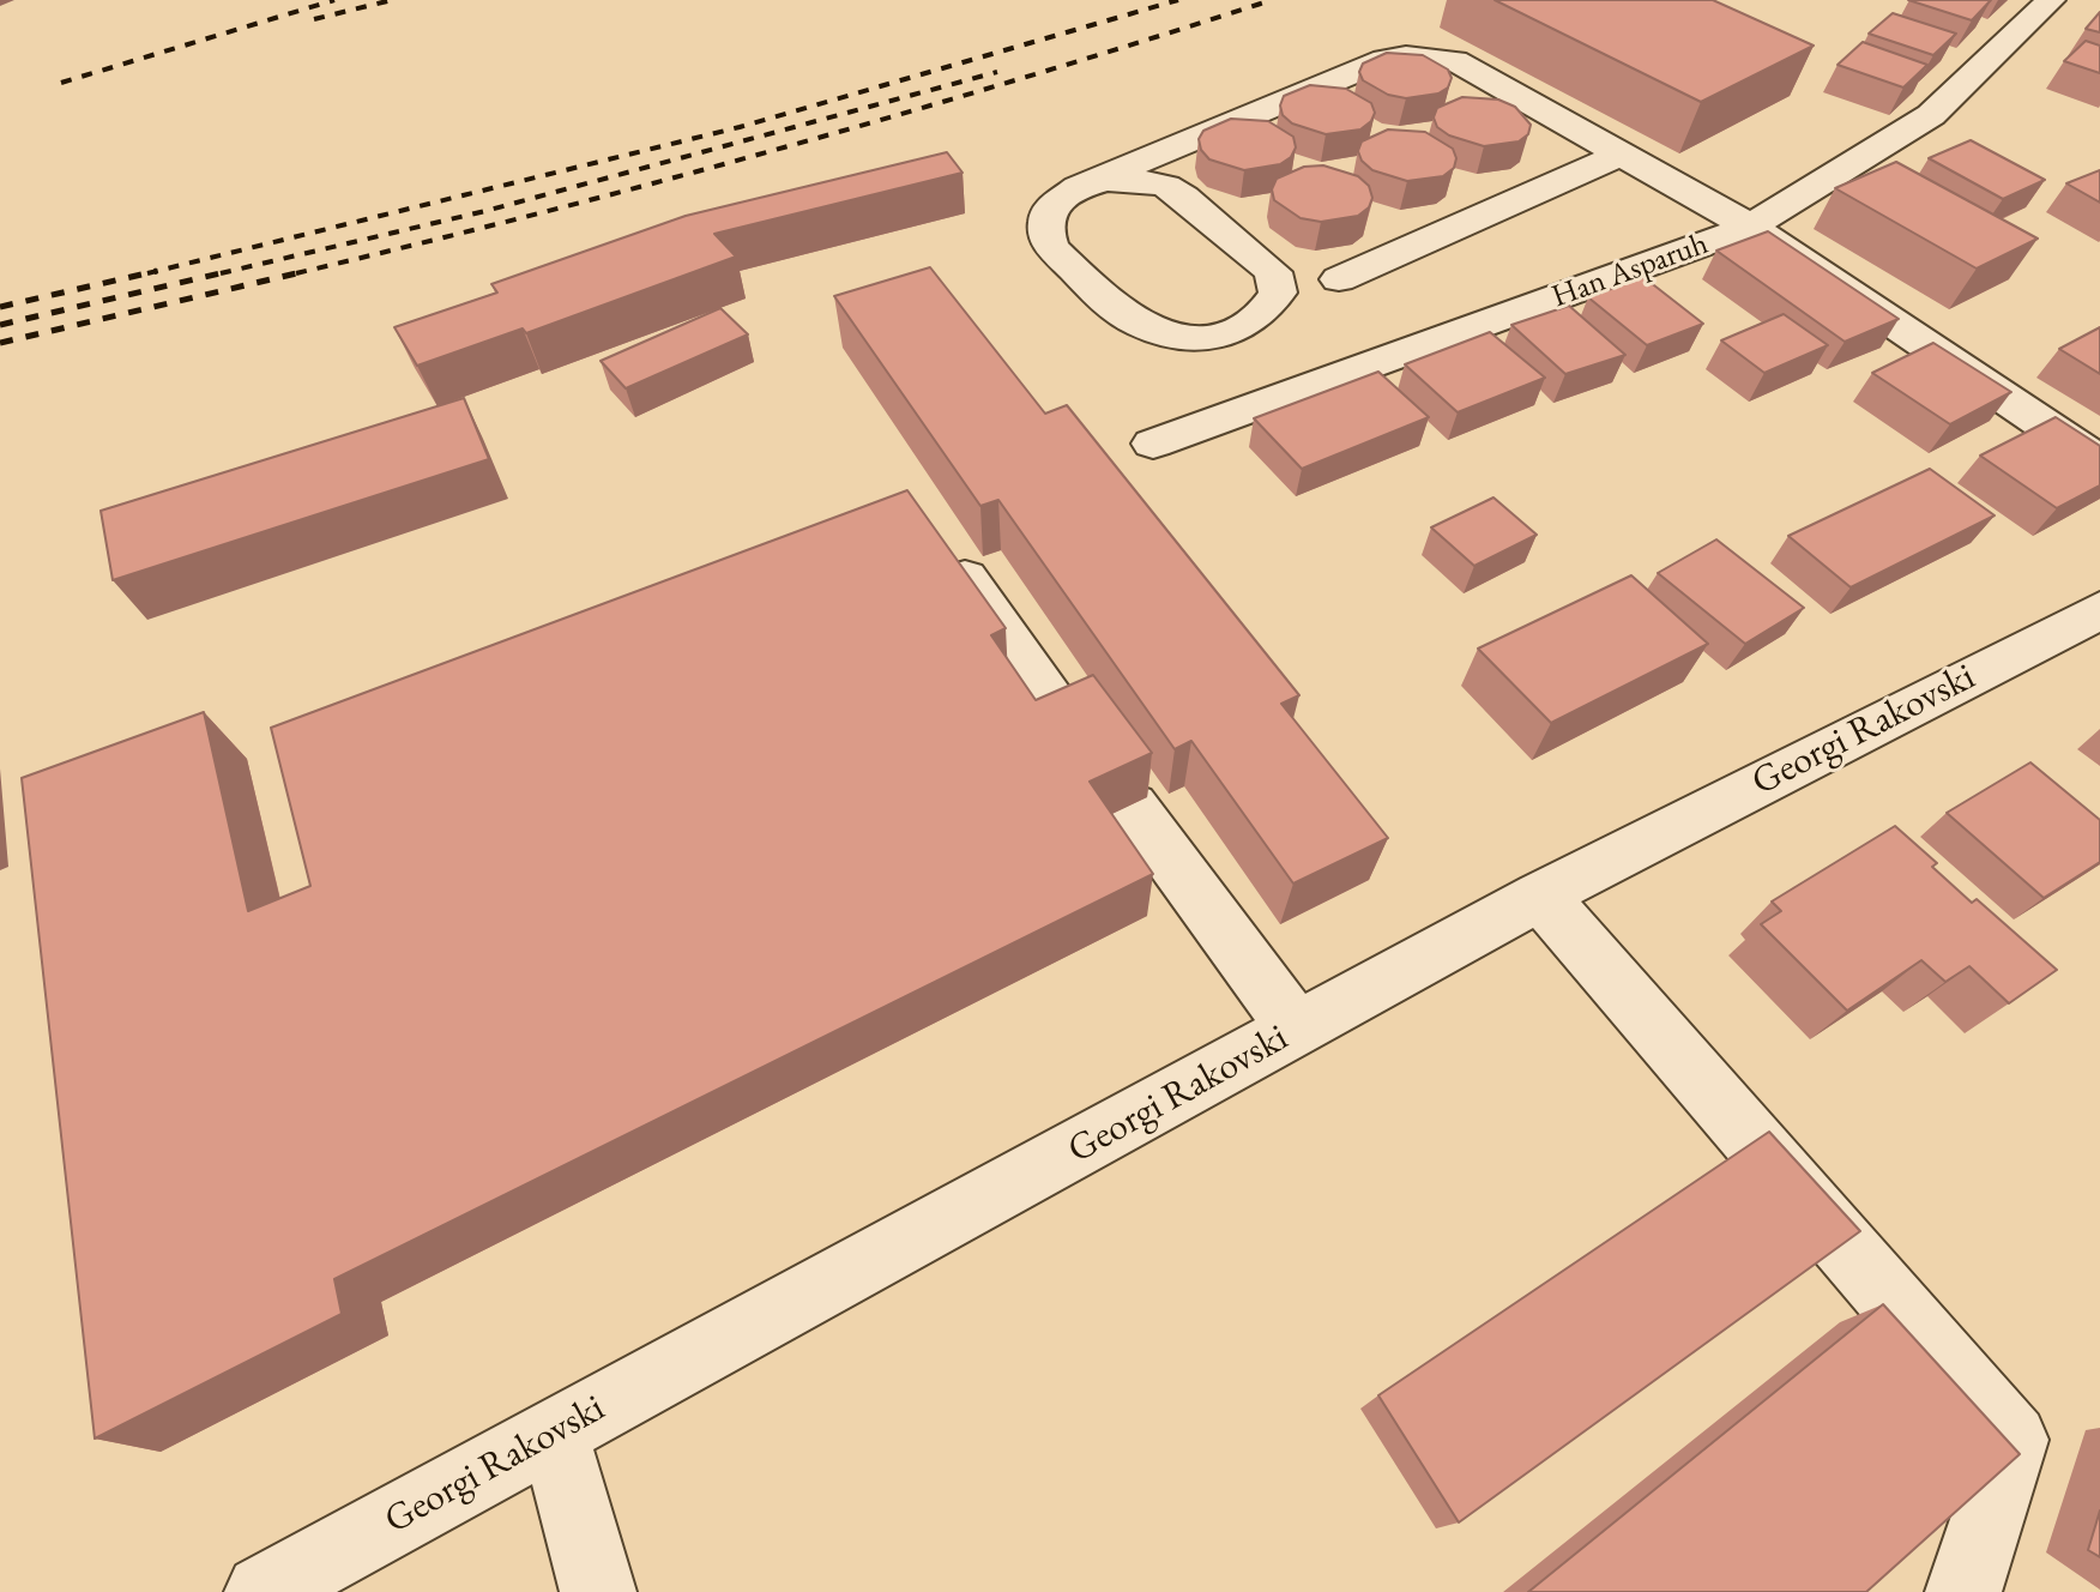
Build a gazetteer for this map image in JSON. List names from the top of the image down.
{
  "streets": {
    "street": ["Han Asparuh", "Georgi Rakovski"]
  }
}
